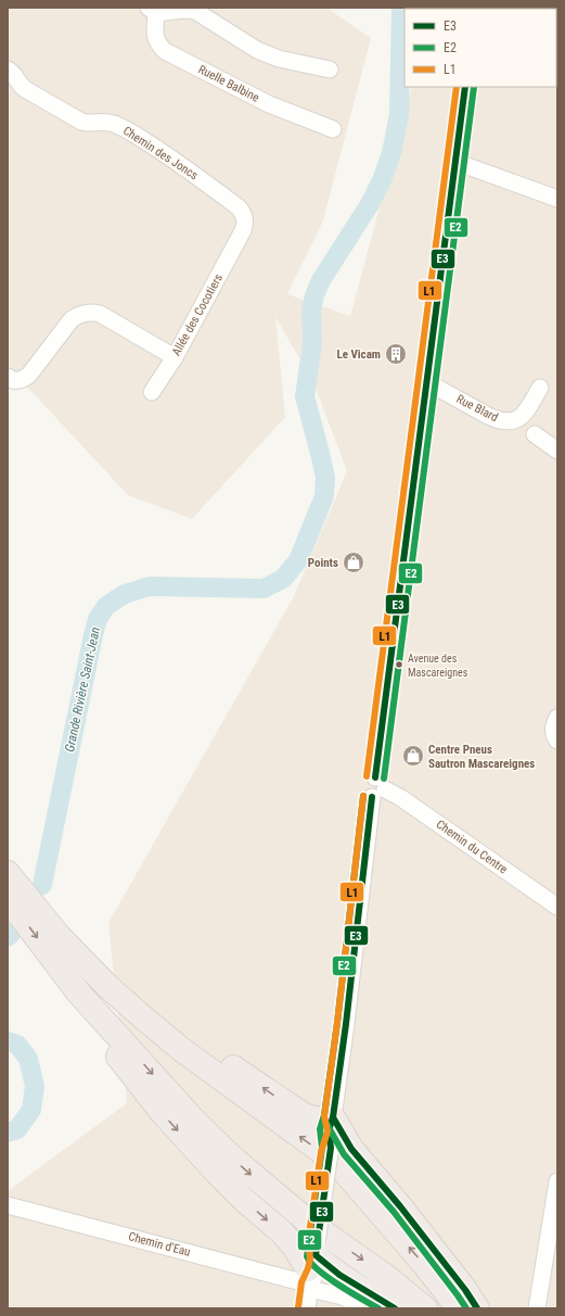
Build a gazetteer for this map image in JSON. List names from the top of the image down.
{
  "streets": {
    "street": [
      "Ruelle Balbine",
      "Chemin des Joncs",
      "Allée des Cocotiers",
      "Rue Blard",
      "Chemin du Centre",
      "Chemin d'Eau"
    ]
  },
  "crossings": [
    ["Chemin des Joncs", "Allée des Cocotiers"]
  ],
  "water": ["Grande Rivière Saint-Jean"],
  "places": {
    "building": ["Le Vicam"],
    "shop": ["Points", "Centre Pneus Sautron Mascareignes"],
    "other": ["Avenue des Mascareignes"]
  },
  "lines": ["transit line E3", "transit line E2", "transit line L1"],
  "legend": ["E3", "E2", "L1"]
}
